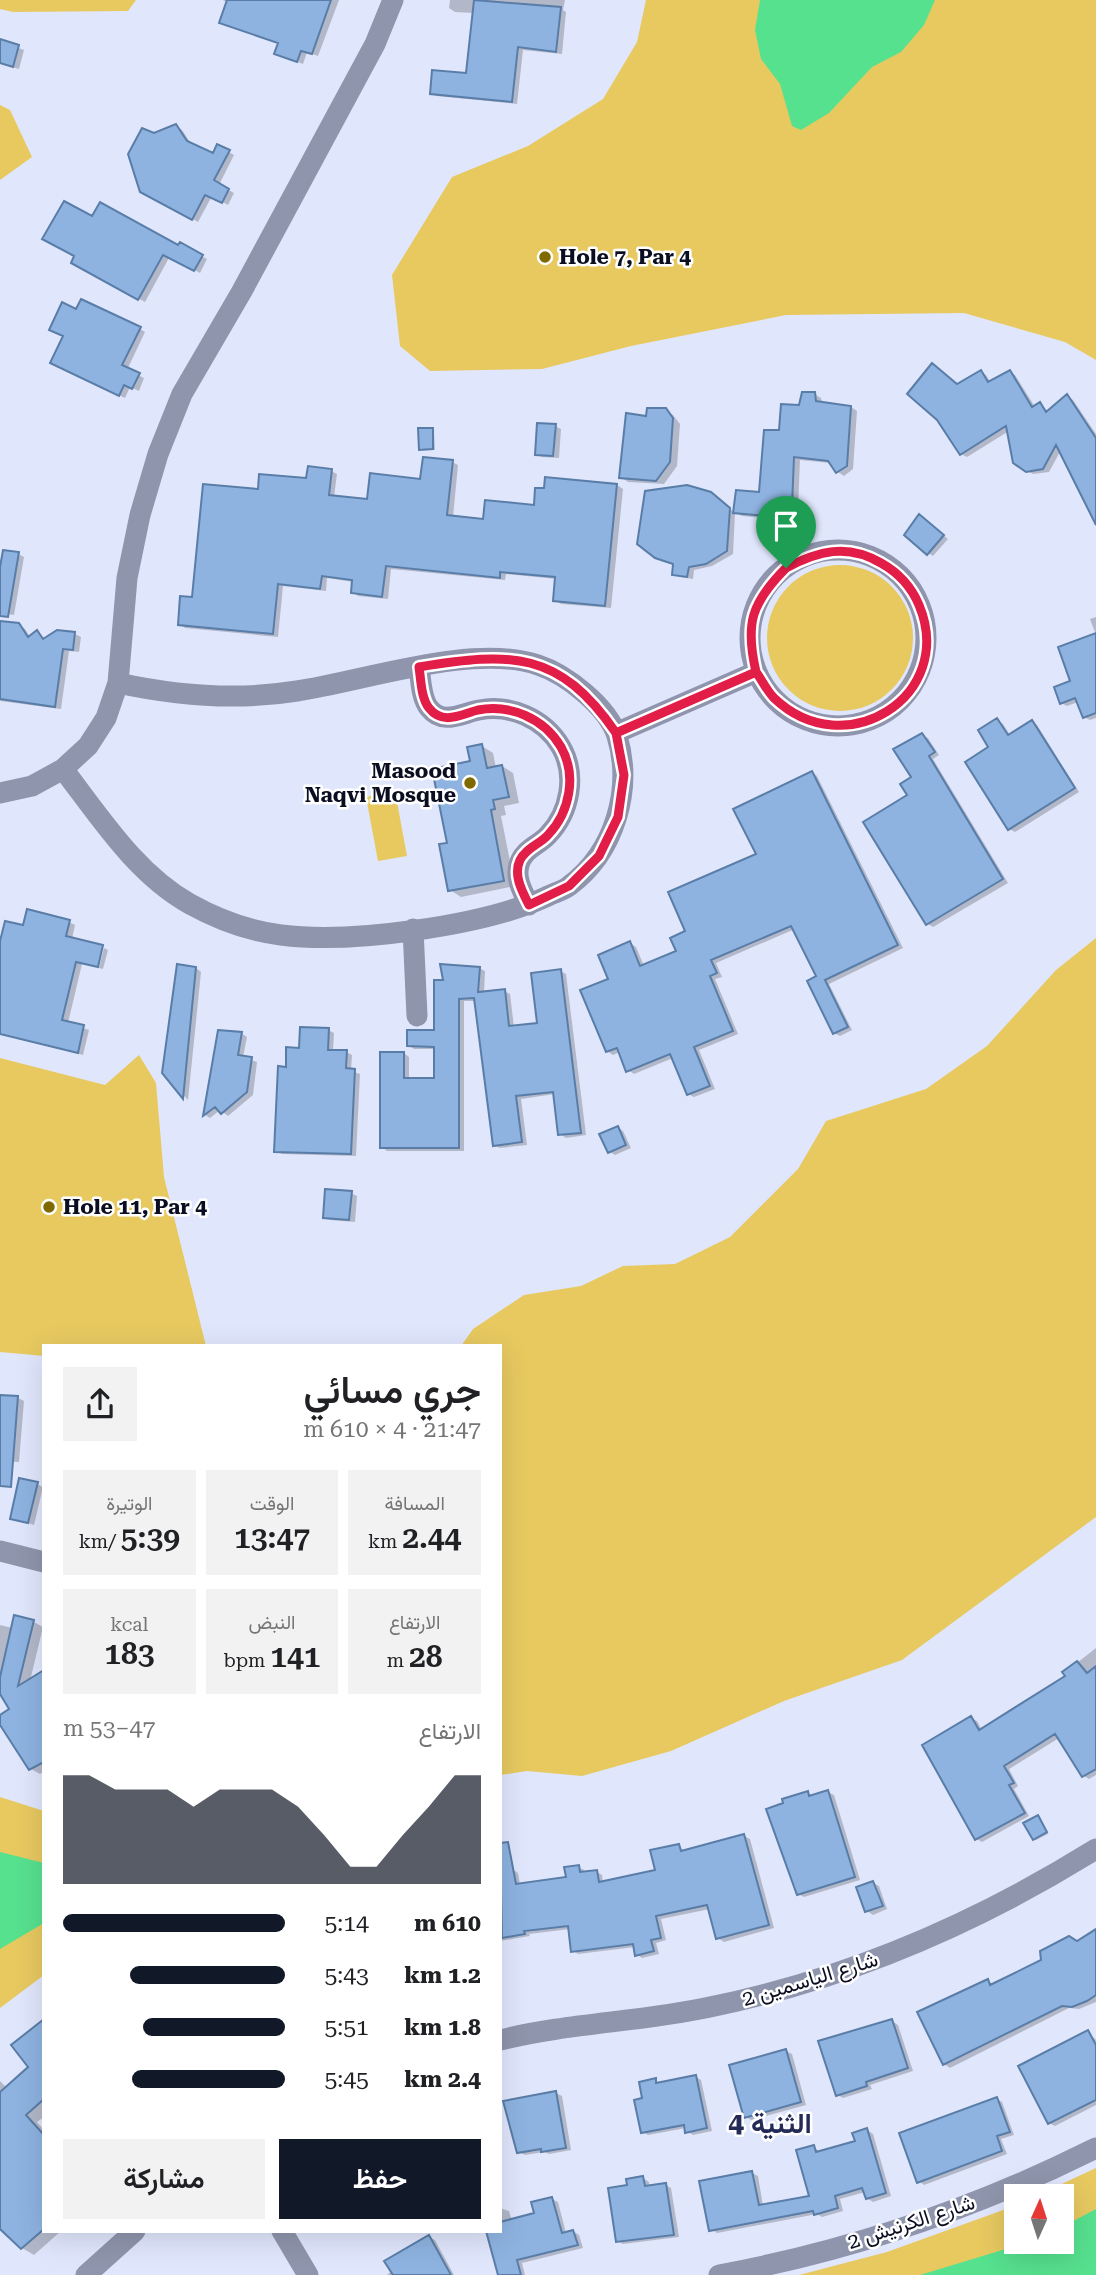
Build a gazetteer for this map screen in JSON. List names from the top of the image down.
{
  "streets": {
    "street": ["شارع الياسمين 2", "شارع الكرنيش 2"]
  },
  "districts": ["الثنية 4"],
  "places": ["Hole 7, Par 4", "Masood Naqvi Mosque", "Hole 11, Par 4"],
  "north": "top",
  "page": {
    "heading": ["جري مسائي", "21:47 · 4 × 610 m"],
    "stats": [
      ["المسافة", "2.44 km"],
      ["الوقت", "13:47"],
      ["الوتيرة", "5:39 /km"],
      ["الارتفاع", "28 m"],
      ["النبض", "141 bpm"],
      ["kcal", "183"]
    ],
    "chart": ["الارتفاع", "47–53 m"],
    "list": [
      {
        "name": "610 m",
        "note": "5:14"
      },
      {
        "name": "1.2 km",
        "note": "5:43"
      },
      {
        "name": "1.8 km",
        "note": "5:51"
      },
      {
        "name": "2.4 km",
        "note": "5:45"
      }
    ],
    "buttons": ["حفظ", "مشاركة"]
  }
}
